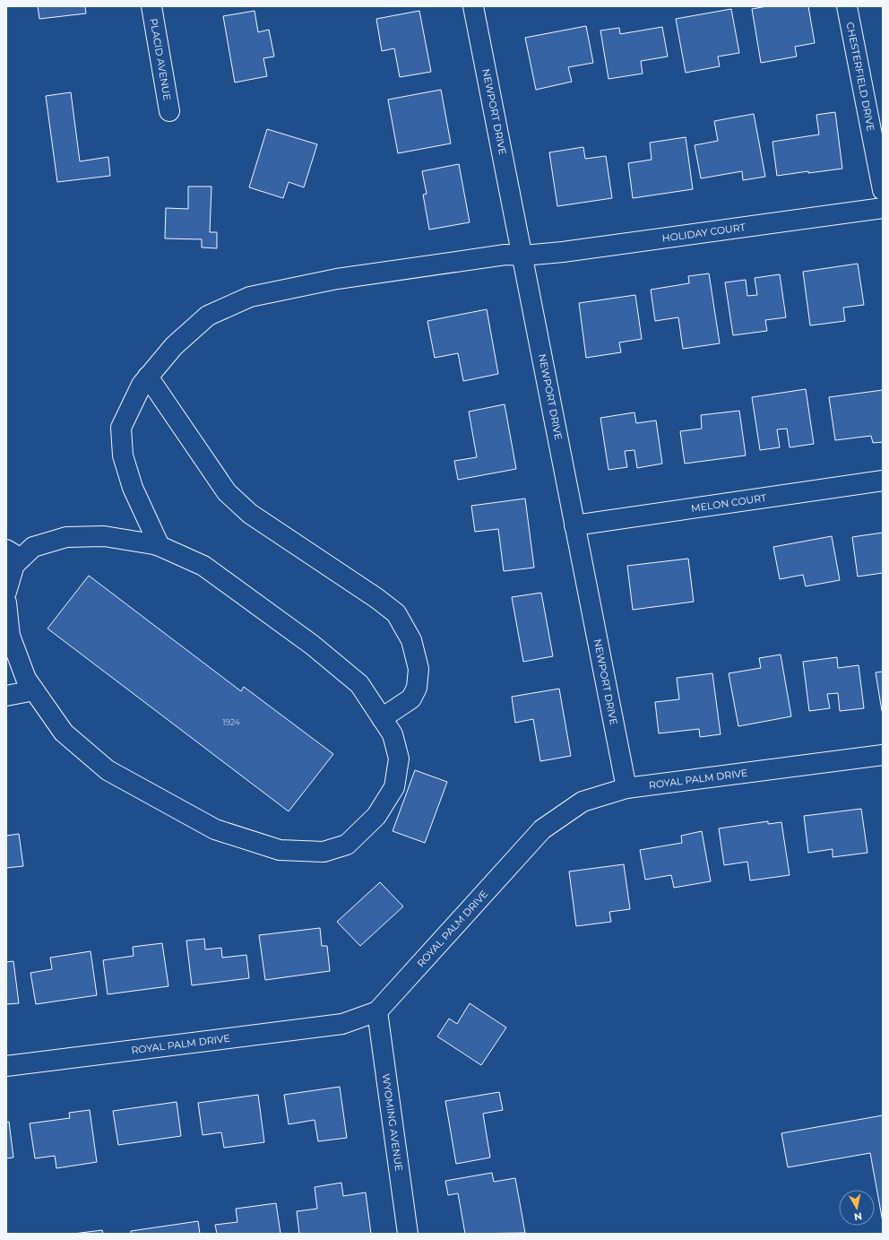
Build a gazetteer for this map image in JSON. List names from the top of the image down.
{
  "streets": {
    "street": [
      "PLACID AVENUE",
      "CHESTERFIELD DRIVE",
      "NEWPORT DRIVE",
      "HOLIDAY COURT",
      "MELON COURT",
      "ROYAL PALM DRIVE",
      "WYOMING AVENUE"
    ]
  },
  "crossings": [
    ["NEWPORT DRIVE", "HOLIDAY COURT"],
    ["NEWPORT DRIVE", "MELON COURT"],
    ["NEWPORT DRIVE", "ROYAL PALM DRIVE"],
    ["ROYAL PALM DRIVE", "WYOMING AVENUE"]
  ],
  "house_numbers": ["1924"],
  "north": "bottom"
}
